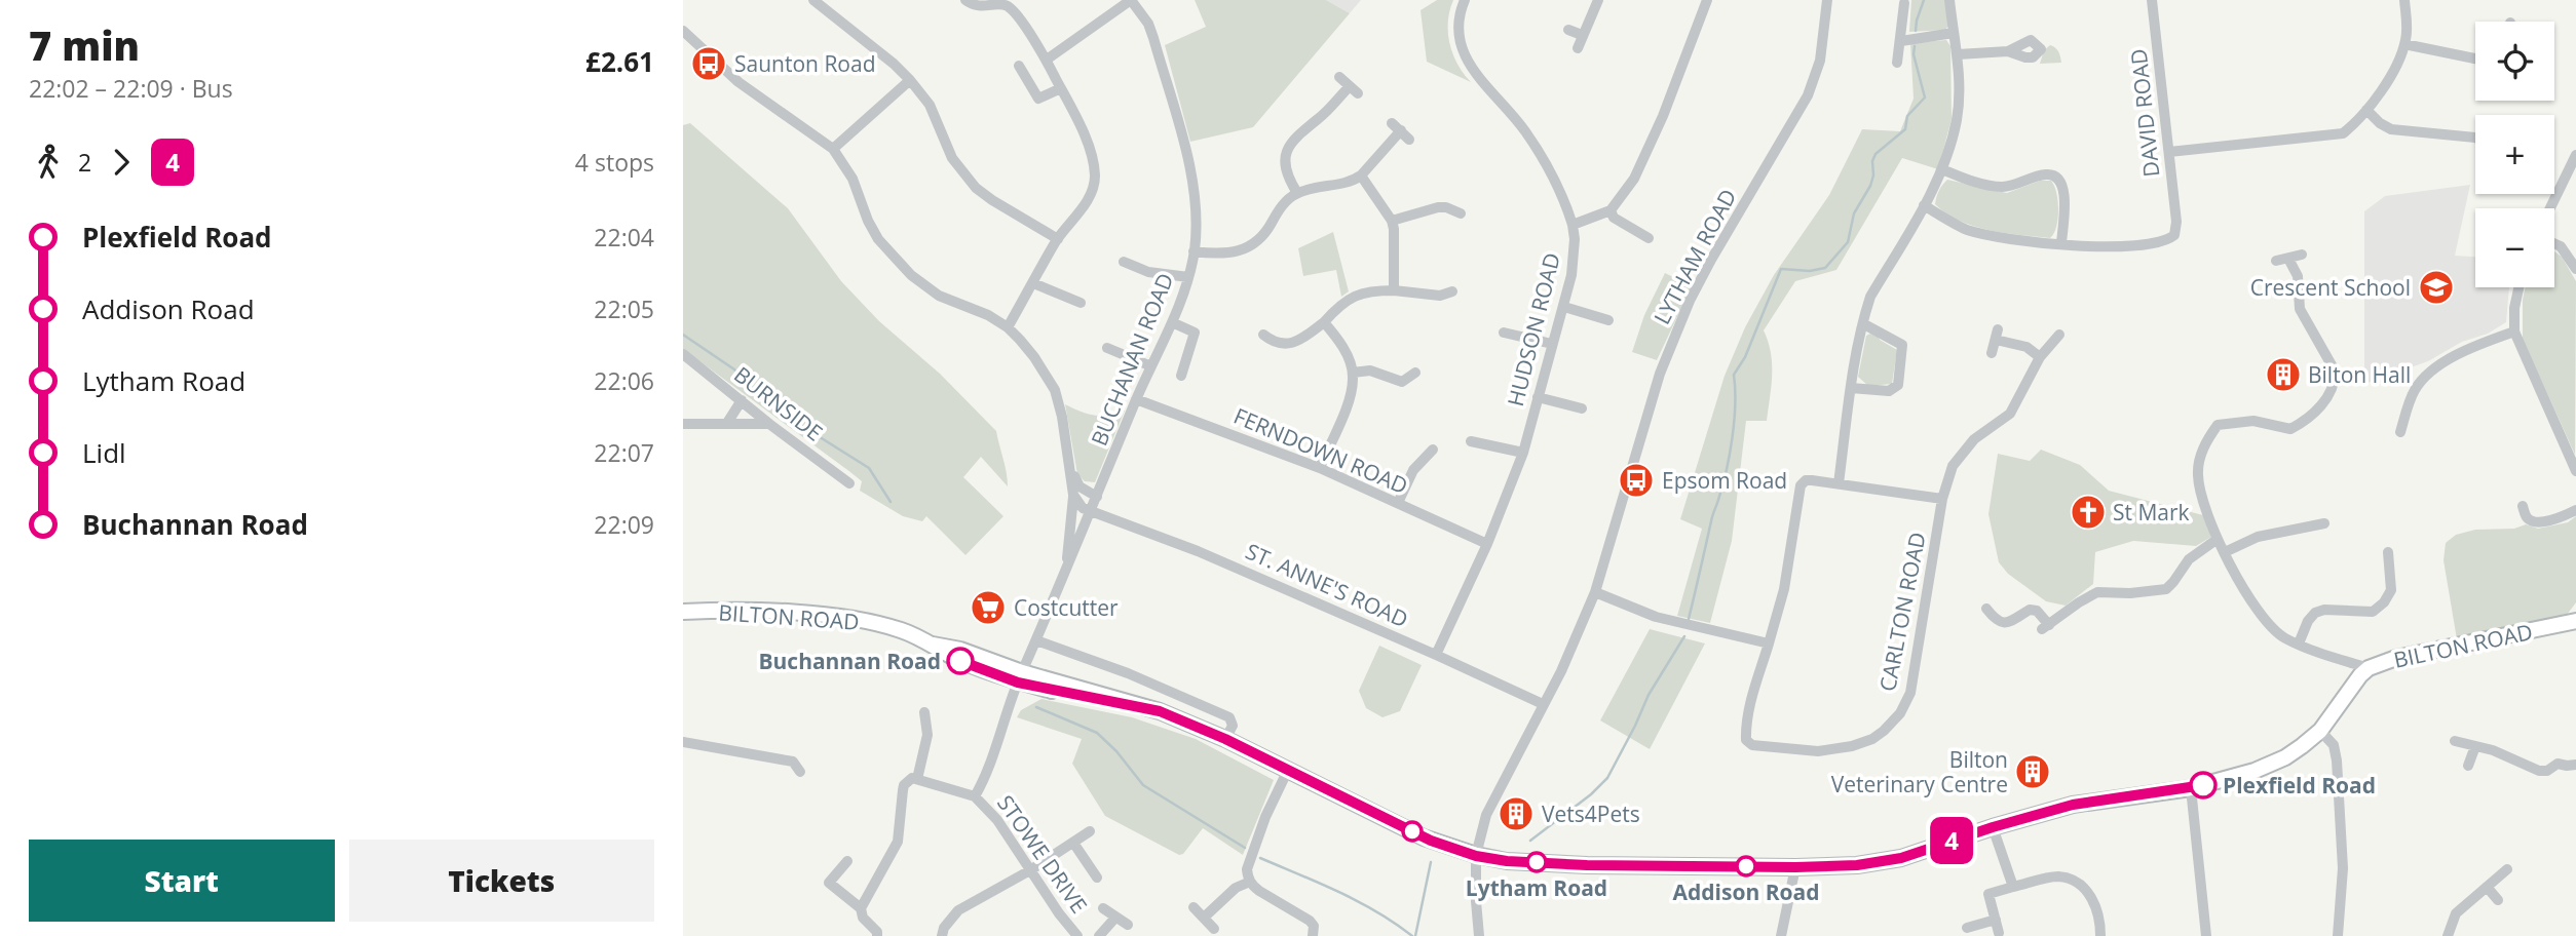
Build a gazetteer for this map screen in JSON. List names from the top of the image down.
{
  "streets": {
    "main road": ["BILTON ROAD"],
    "street": [
      "DAVID ROAD",
      "LYTHAM ROAD",
      "HUDSON ROAD",
      "BUCHANAN ROAD",
      "BURNSIDE",
      "FERNDOWN ROAD",
      "ST. ANNE'S ROAD",
      "CARLTON ROAD",
      "STOWE DRIVE"
    ]
  },
  "crossings": [
    ["LYTHAM ROAD", "ST. ANNE'S ROAD"],
    ["LYTHAM ROAD", "BILTON ROAD"],
    ["HUDSON ROAD", "FERNDOWN ROAD"],
    ["HUDSON ROAD", "ST. ANNE'S ROAD"],
    ["BUCHANAN ROAD", "FERNDOWN ROAD"],
    ["BUCHANAN ROAD", "ST. ANNE'S ROAD"],
    ["BUCHANAN ROAD", "BILTON ROAD"],
    ["BUCHANAN ROAD", "STOWE DRIVE"]
  ],
  "places": {
    "bus stop": ["Saunton Road", "Epsom Road"],
    "school or university": ["Crescent School"],
    "building": ["Bilton Hall", "Bilton Veterinary Centre", "Vets4Pets"],
    "church": ["St Mark"],
    "supermarket": ["Costcutter"],
    "other": [
      "Buchannan Road",
      "Plexfield Road",
      "Lytham Road",
      "Addison Road"
    ]
  },
  "lines": ["bus line 4"],
  "page": {
    "heading": ["7 min", "22:02 – 22:09 · Bus", "£2.61"],
    "on_map": "4",
    "map_buttons": ["+", "−"],
    "legs": ["2", "4", "4 stops"],
    "list": [
      {
        "name": "Plexfield Road",
        "value": "22:04"
      },
      {
        "name": "Addison Road",
        "value": "22:05"
      },
      {
        "name": "Lytham Road",
        "value": "22:06"
      },
      {
        "name": "Lidl",
        "value": "22:07"
      },
      {
        "name": "Buchannan Road",
        "value": "22:09"
      }
    ],
    "buttons": ["Start", "Tickets"]
  }
}
